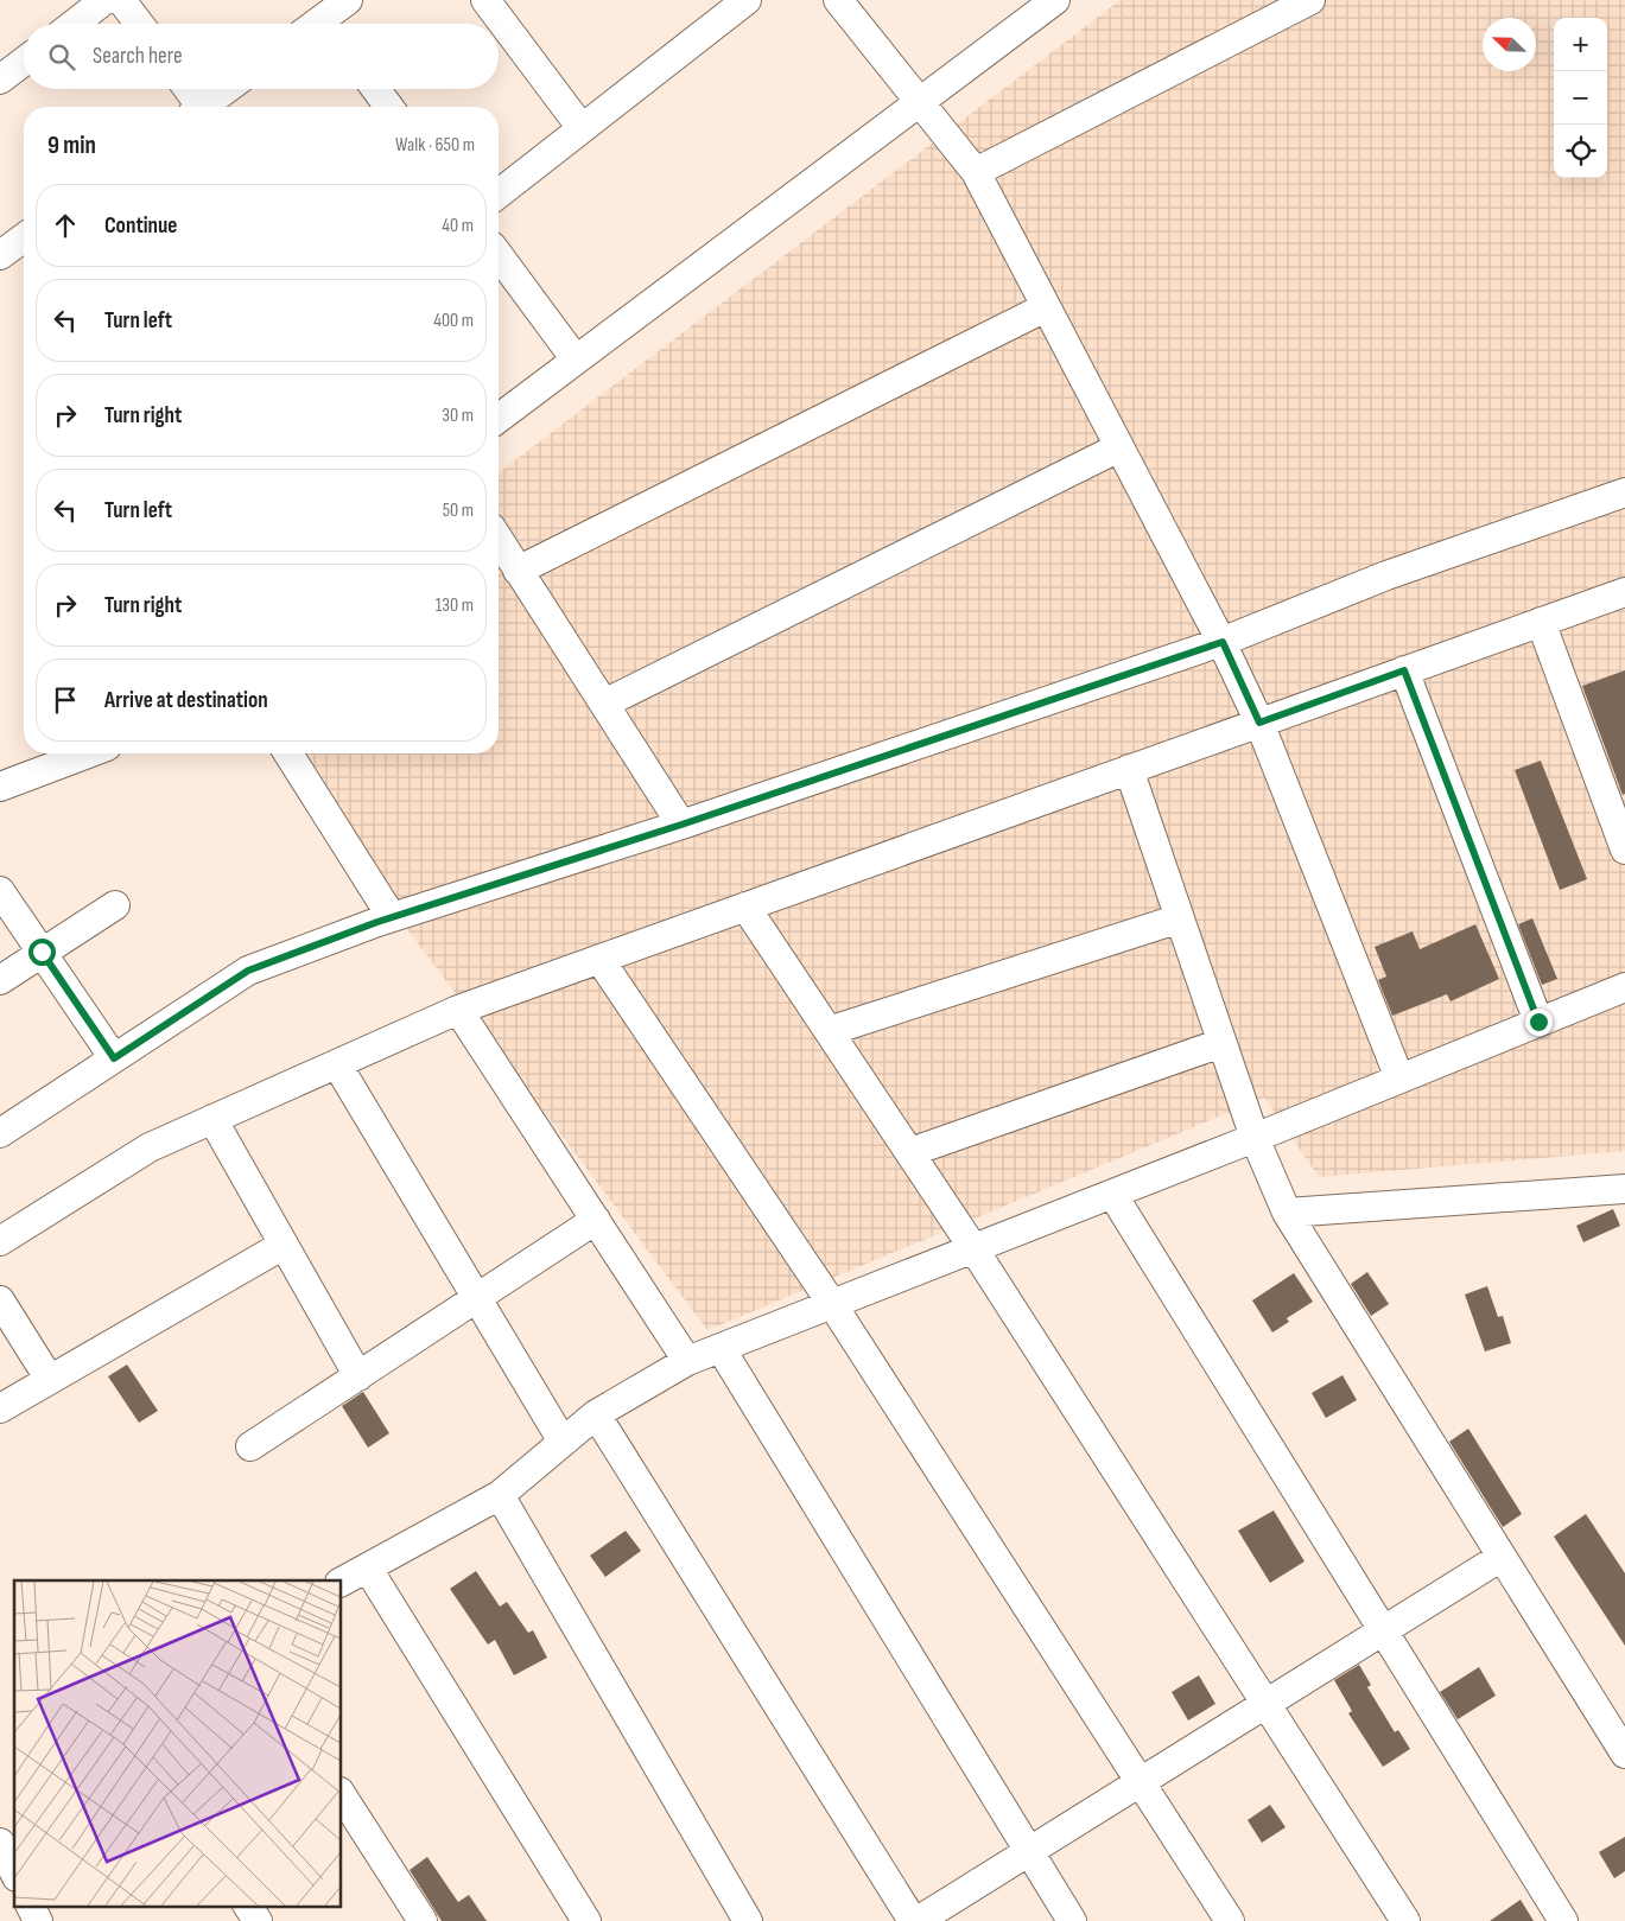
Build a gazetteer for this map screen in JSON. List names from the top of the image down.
{
  "north": "top left",
  "page": {
    "map_buttons": ["+", "−"],
    "search": "Search here",
    "heading": ["9 min", "Walk · 650 m"],
    "list": [
      ["Continue", "40 m"],
      ["Turn left", "400 m"],
      ["Turn right", "30 m"],
      ["Turn left", "50 m"],
      ["Turn right", "130 m"],
      "Arrive at destination"
    ]
  }
}
